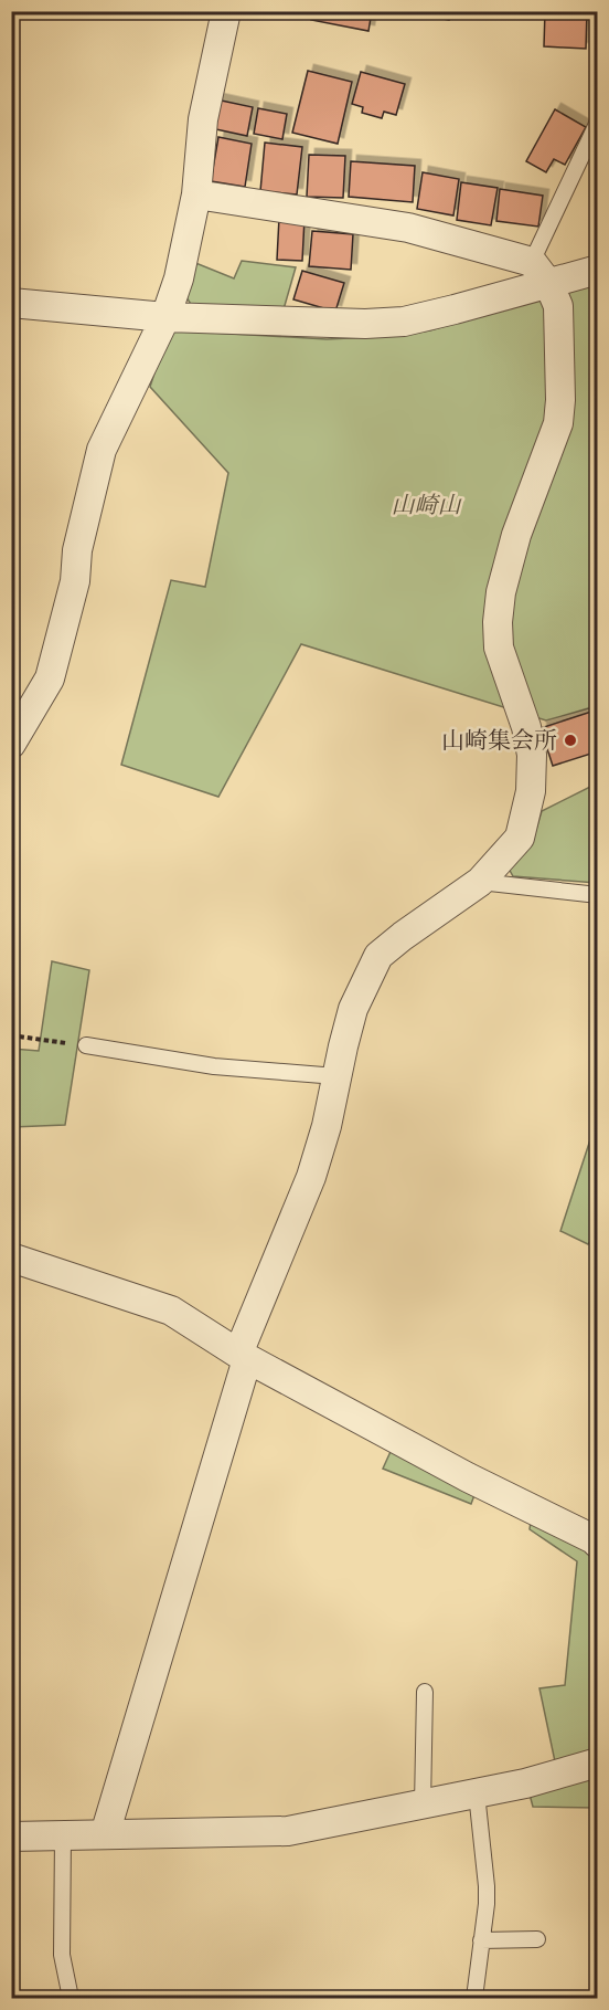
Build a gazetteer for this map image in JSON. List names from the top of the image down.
{
  "parks": ["山崎山"],
  "places": ["山崎集会所"]
}
